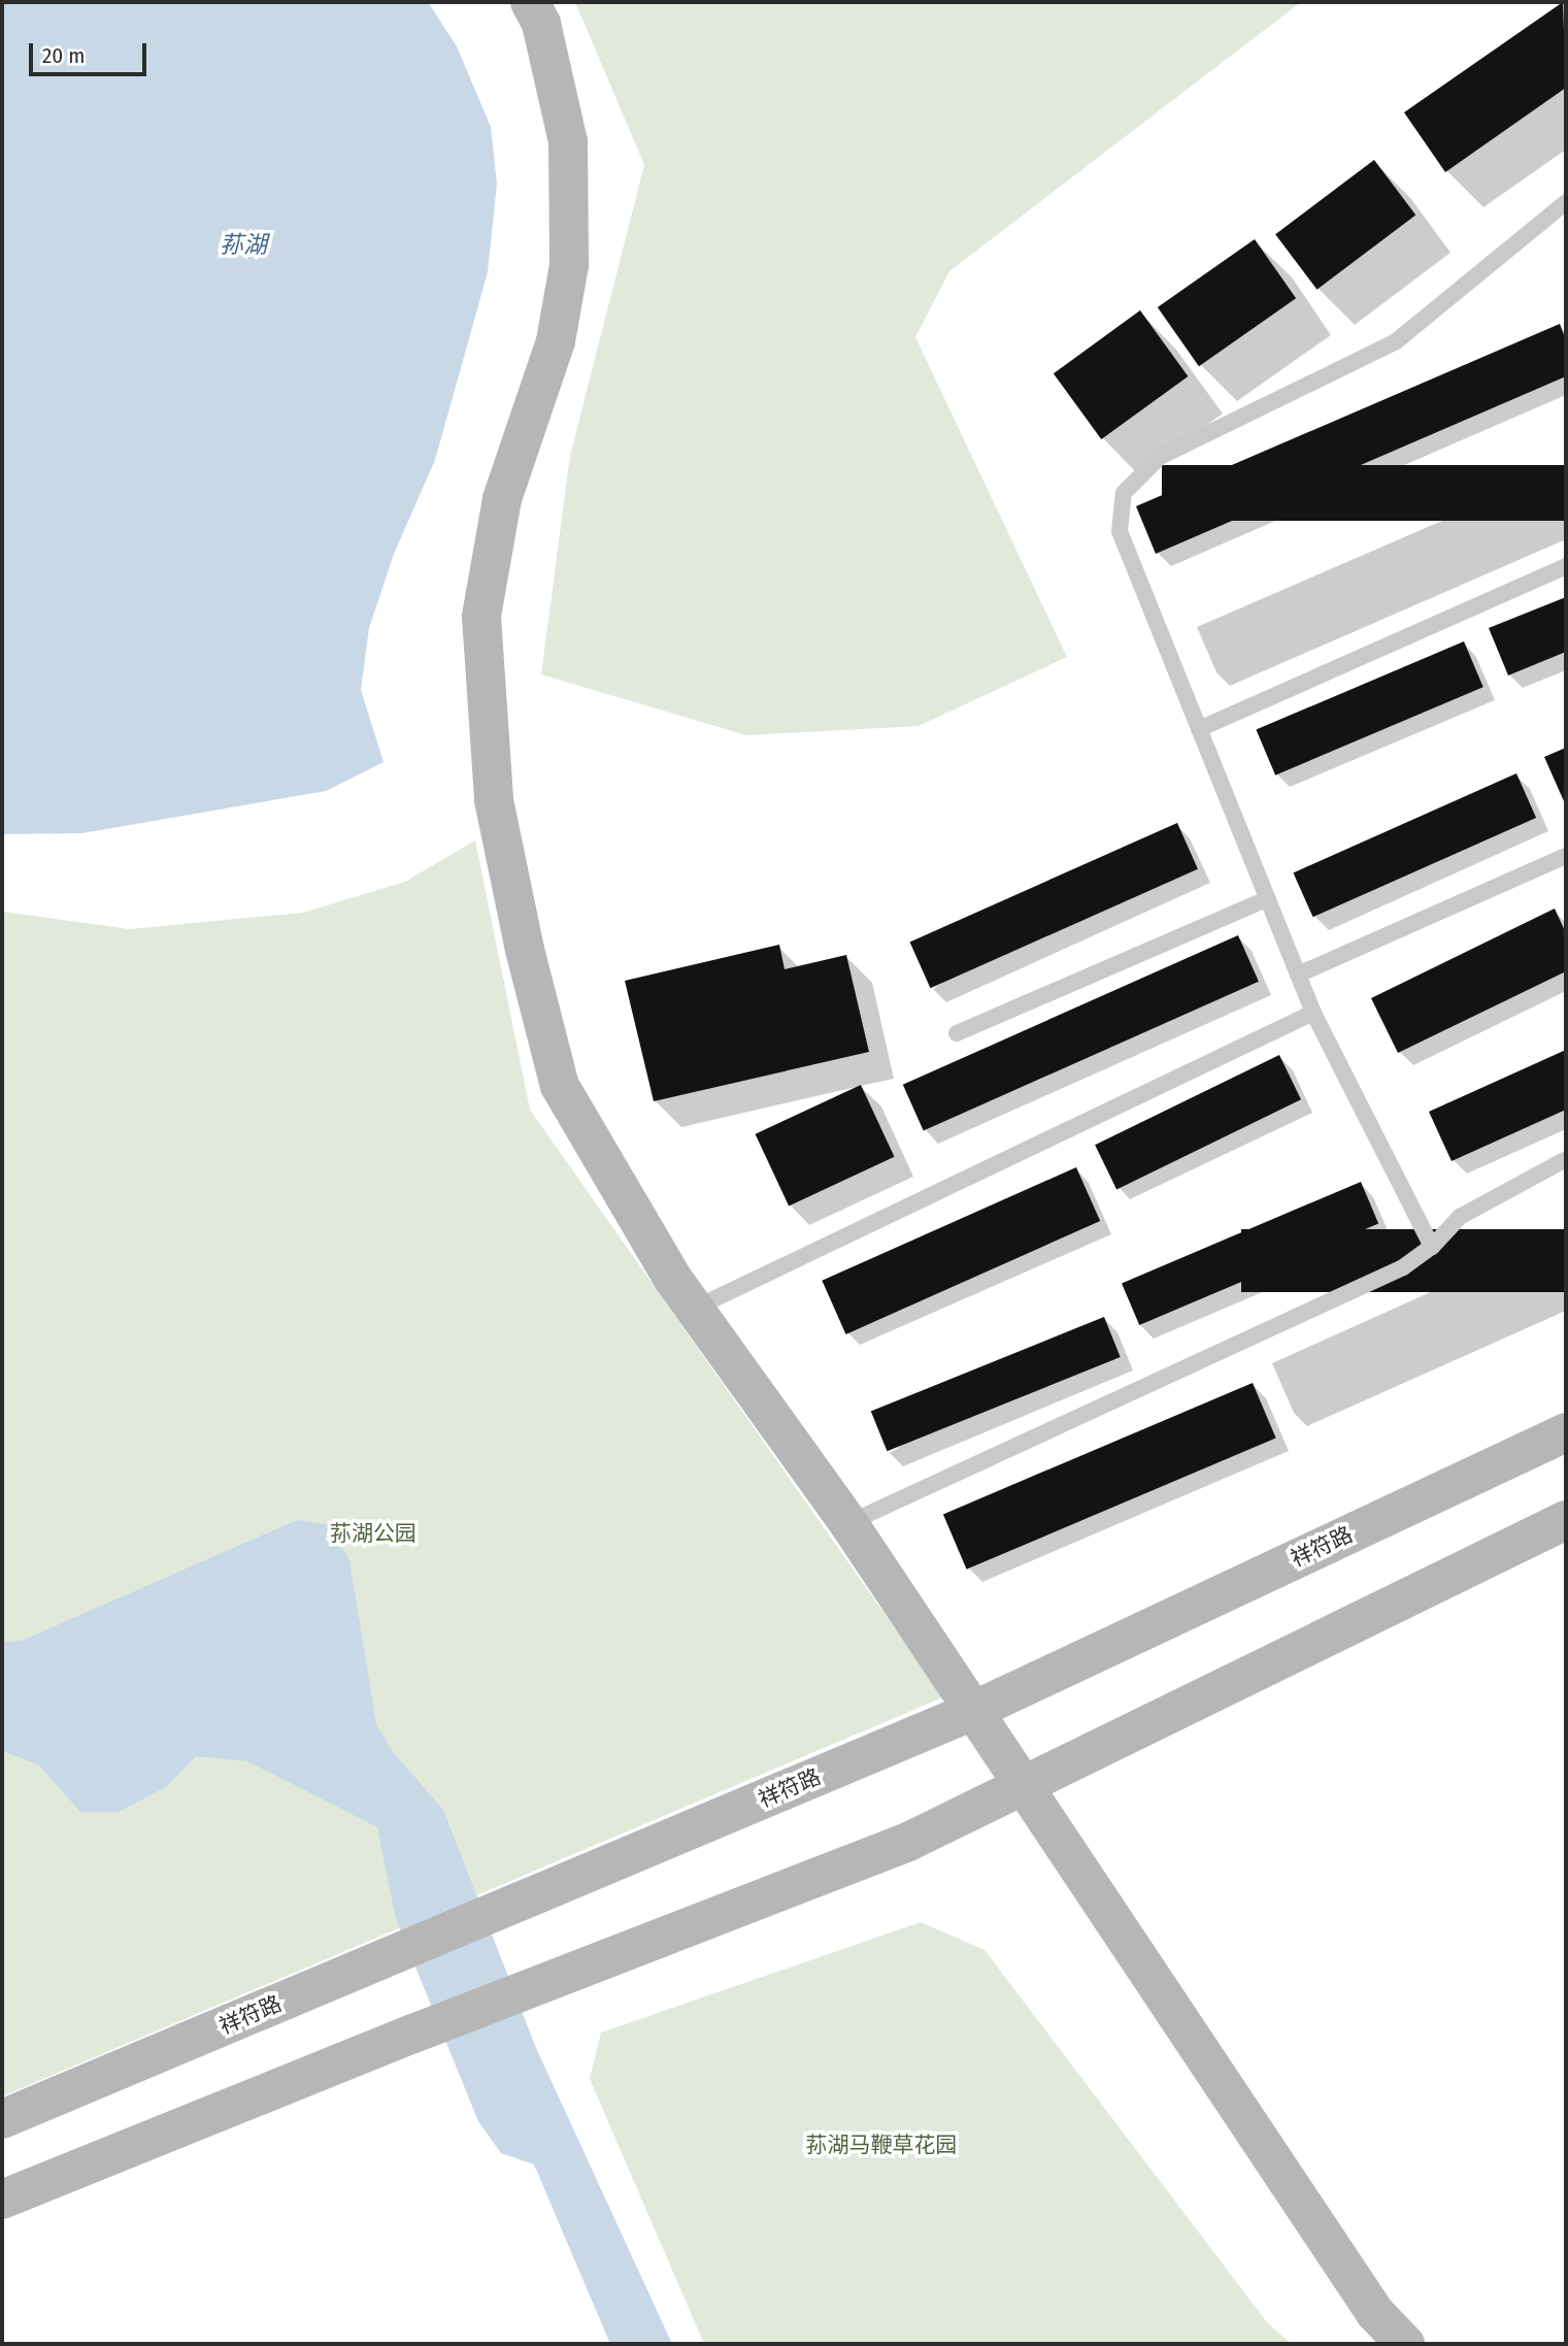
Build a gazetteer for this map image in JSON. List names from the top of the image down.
{
  "streets": {
    "main road": ["祥符路"]
  },
  "water": ["荪湖"],
  "parks": ["荪湖公园", "荪湖马鞭草花园"],
  "scale_bar": "20 m"
}
